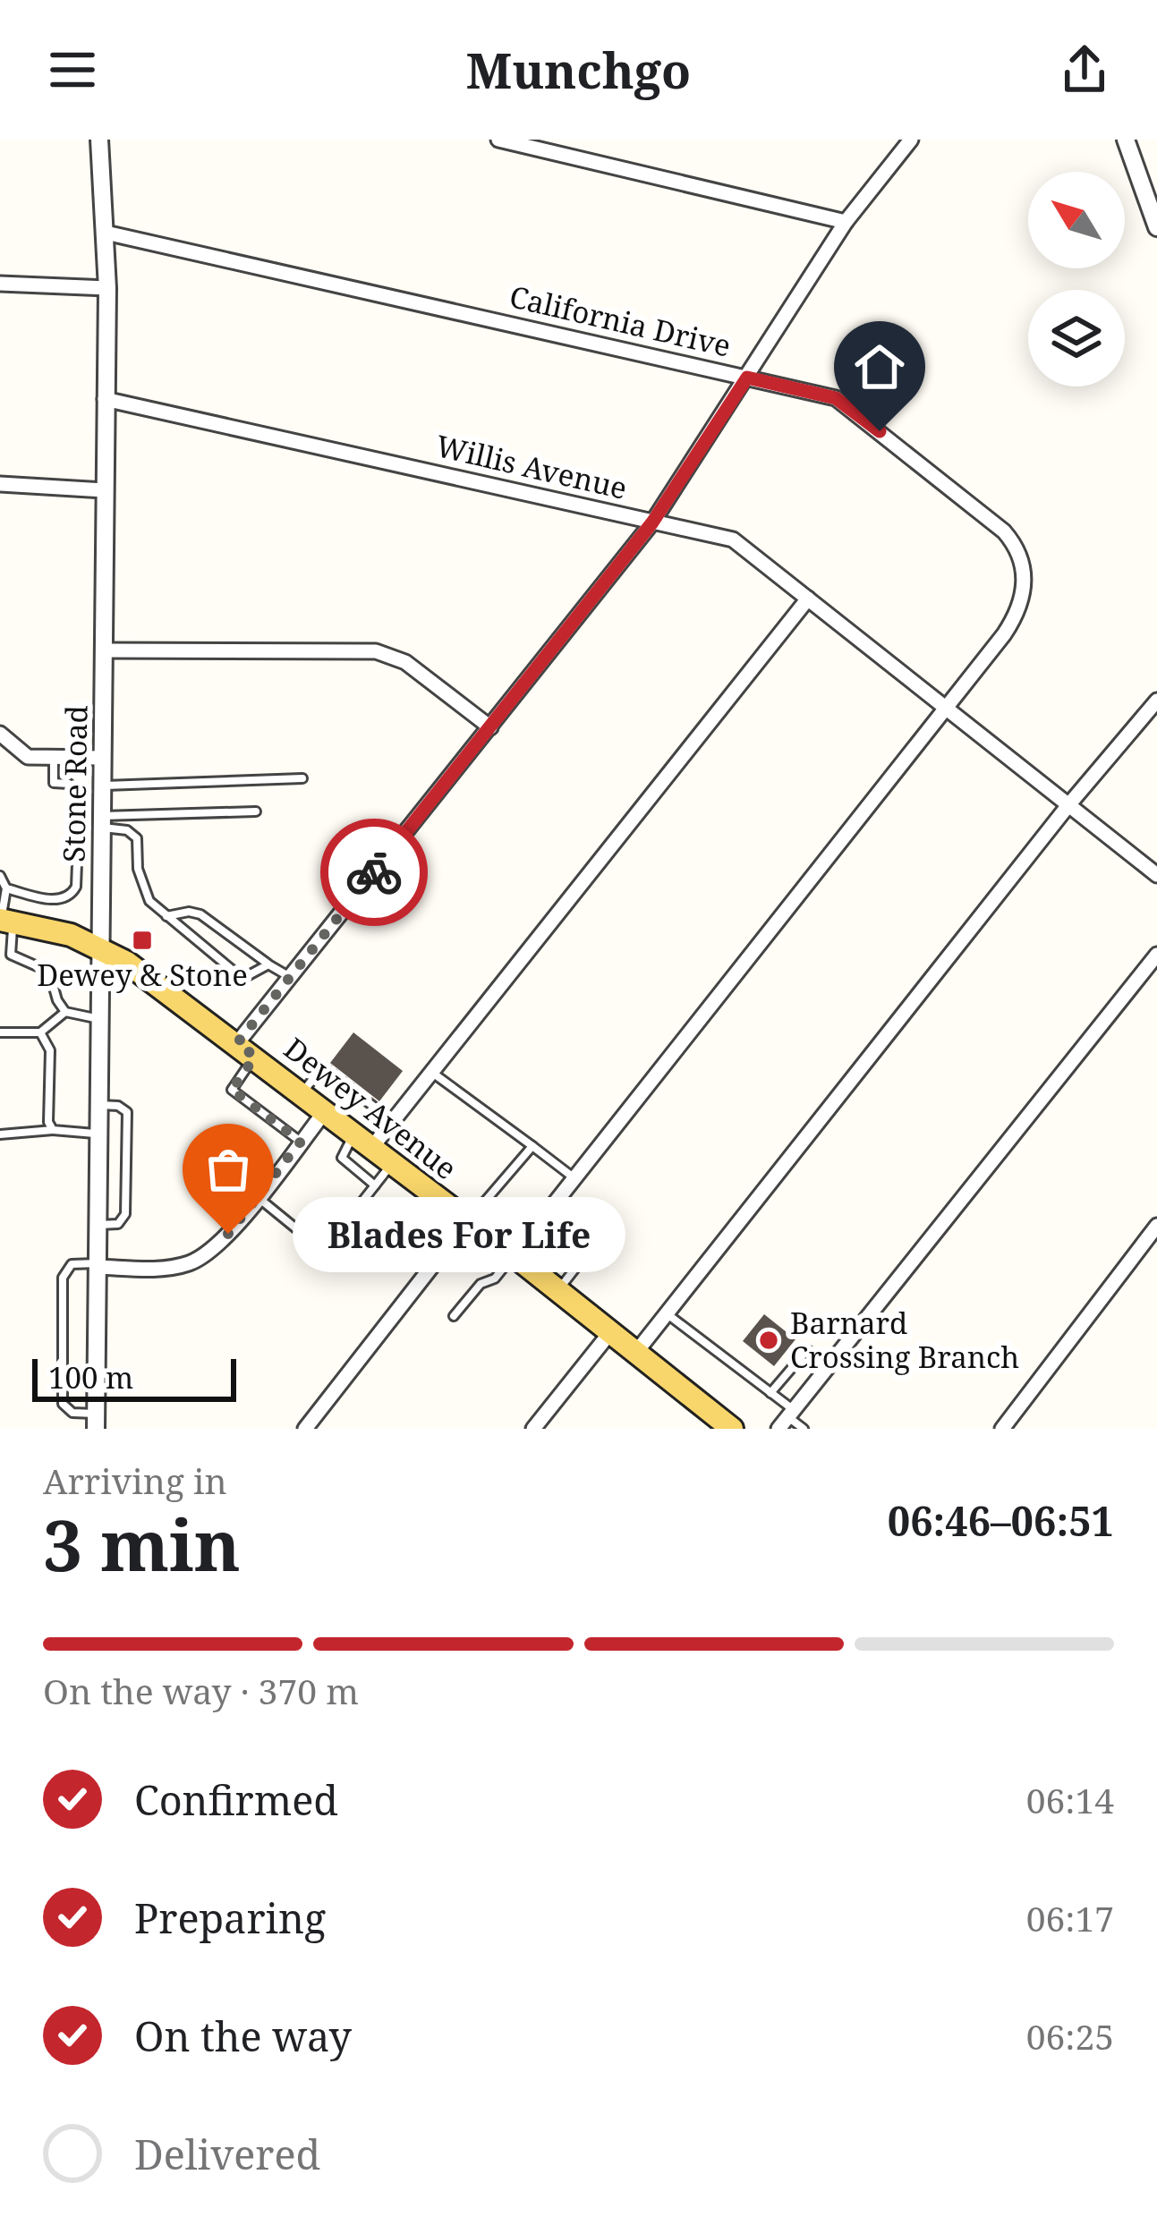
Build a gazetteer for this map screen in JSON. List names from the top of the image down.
{
  "streets": {
    "main road": ["Dewey Avenue"],
    "street": ["California Drive", "Willis Avenue", "Stone Road"]
  },
  "crossings": [
    ["California Drive", "Willis Avenue"],
    ["California Drive", "Stone Road"],
    ["California Drive", "Dewey Avenue"],
    ["Willis Avenue", "Stone Road"],
    ["Stone Road", "Dewey Avenue"]
  ],
  "places": {
    "transit": ["Dewey & Stone"],
    "other": ["Blades For Life", "Barnard Crossing Branch"]
  },
  "scale_bar": "100 m",
  "north": "top left",
  "page": {
    "header": "Munchgo",
    "bubble": "Blades For Life",
    "scale": "100 m",
    "heading": ["3 min", "Arriving in", "06:46–06:51"],
    "bar": "On the way · 370 m",
    "list": [
      ["Confirmed", "06:14"],
      ["Preparing", "06:17"],
      ["On the way", "06:25"],
      "Delivered"
    ]
  }
}
